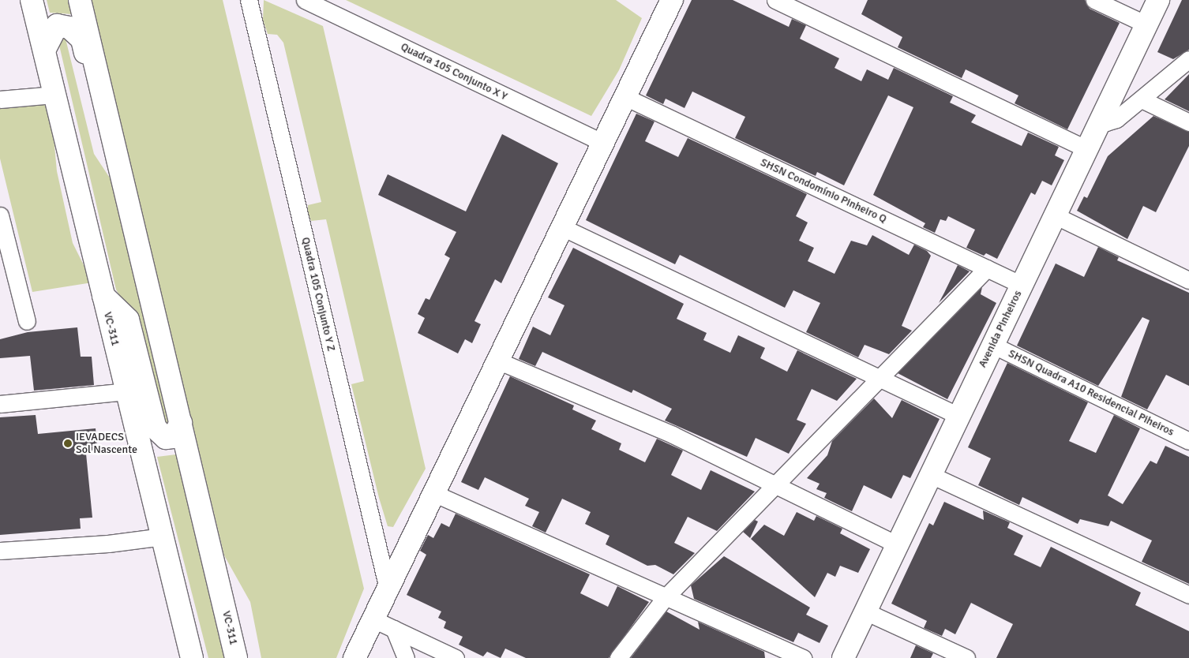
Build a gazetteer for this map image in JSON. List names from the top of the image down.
{
  "streets": {
    "main road": ["VC-311", "Avenida Pinheiros"],
    "street": [
      "Quadra 105 Conjunto X Y",
      "SHSN Condomínio Pinheiro Q",
      "Quadra 105 Conjunto Y Z",
      "SHSN Quadra A10 Residencial Piheiros"
    ]
  },
  "crossings": [
    ["SHSN Condomínio Pinheiro Q", "Avenida Pinheiros"],
    ["Avenida Pinheiros", "SHSN Quadra A10 Residencial Piheiros"]
  ],
  "places": ["IEVADECS Sol Nascente"]
}
